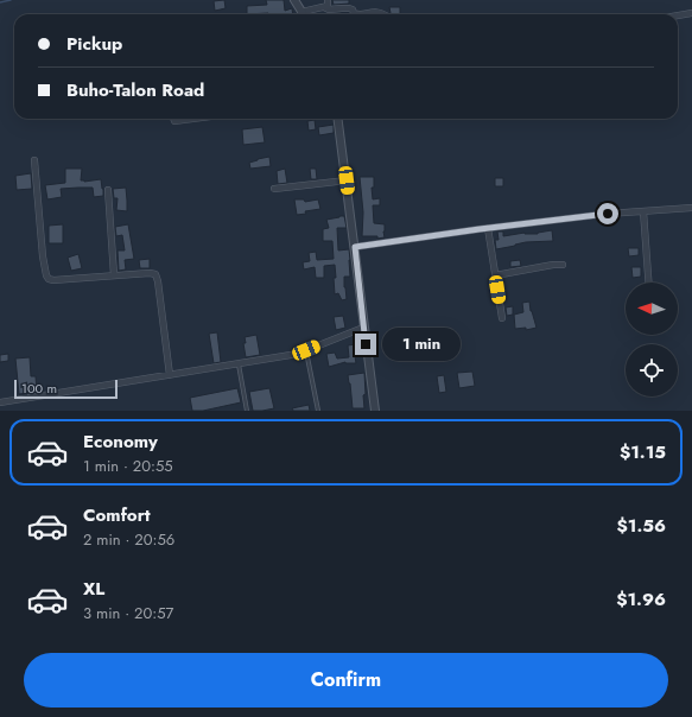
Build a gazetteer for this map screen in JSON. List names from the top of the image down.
{
  "scale_bar": "100 m",
  "north": "left",
  "page": {
    "banner": ["Pickup", "Buho-Talon Road"],
    "bubble": "1 min",
    "scale": "100 m",
    "list": [
      {
        "name": "Economy",
        "note": "1 min · 20:55",
        "value": "$1.15"
      },
      {
        "name": "Comfort",
        "note": "2 min · 20:56",
        "value": "$1.56"
      },
      {
        "name": "XL",
        "note": "3 min · 20:57",
        "value": "$1.96"
      }
    ],
    "buttons": "Confirm"
  }
}
